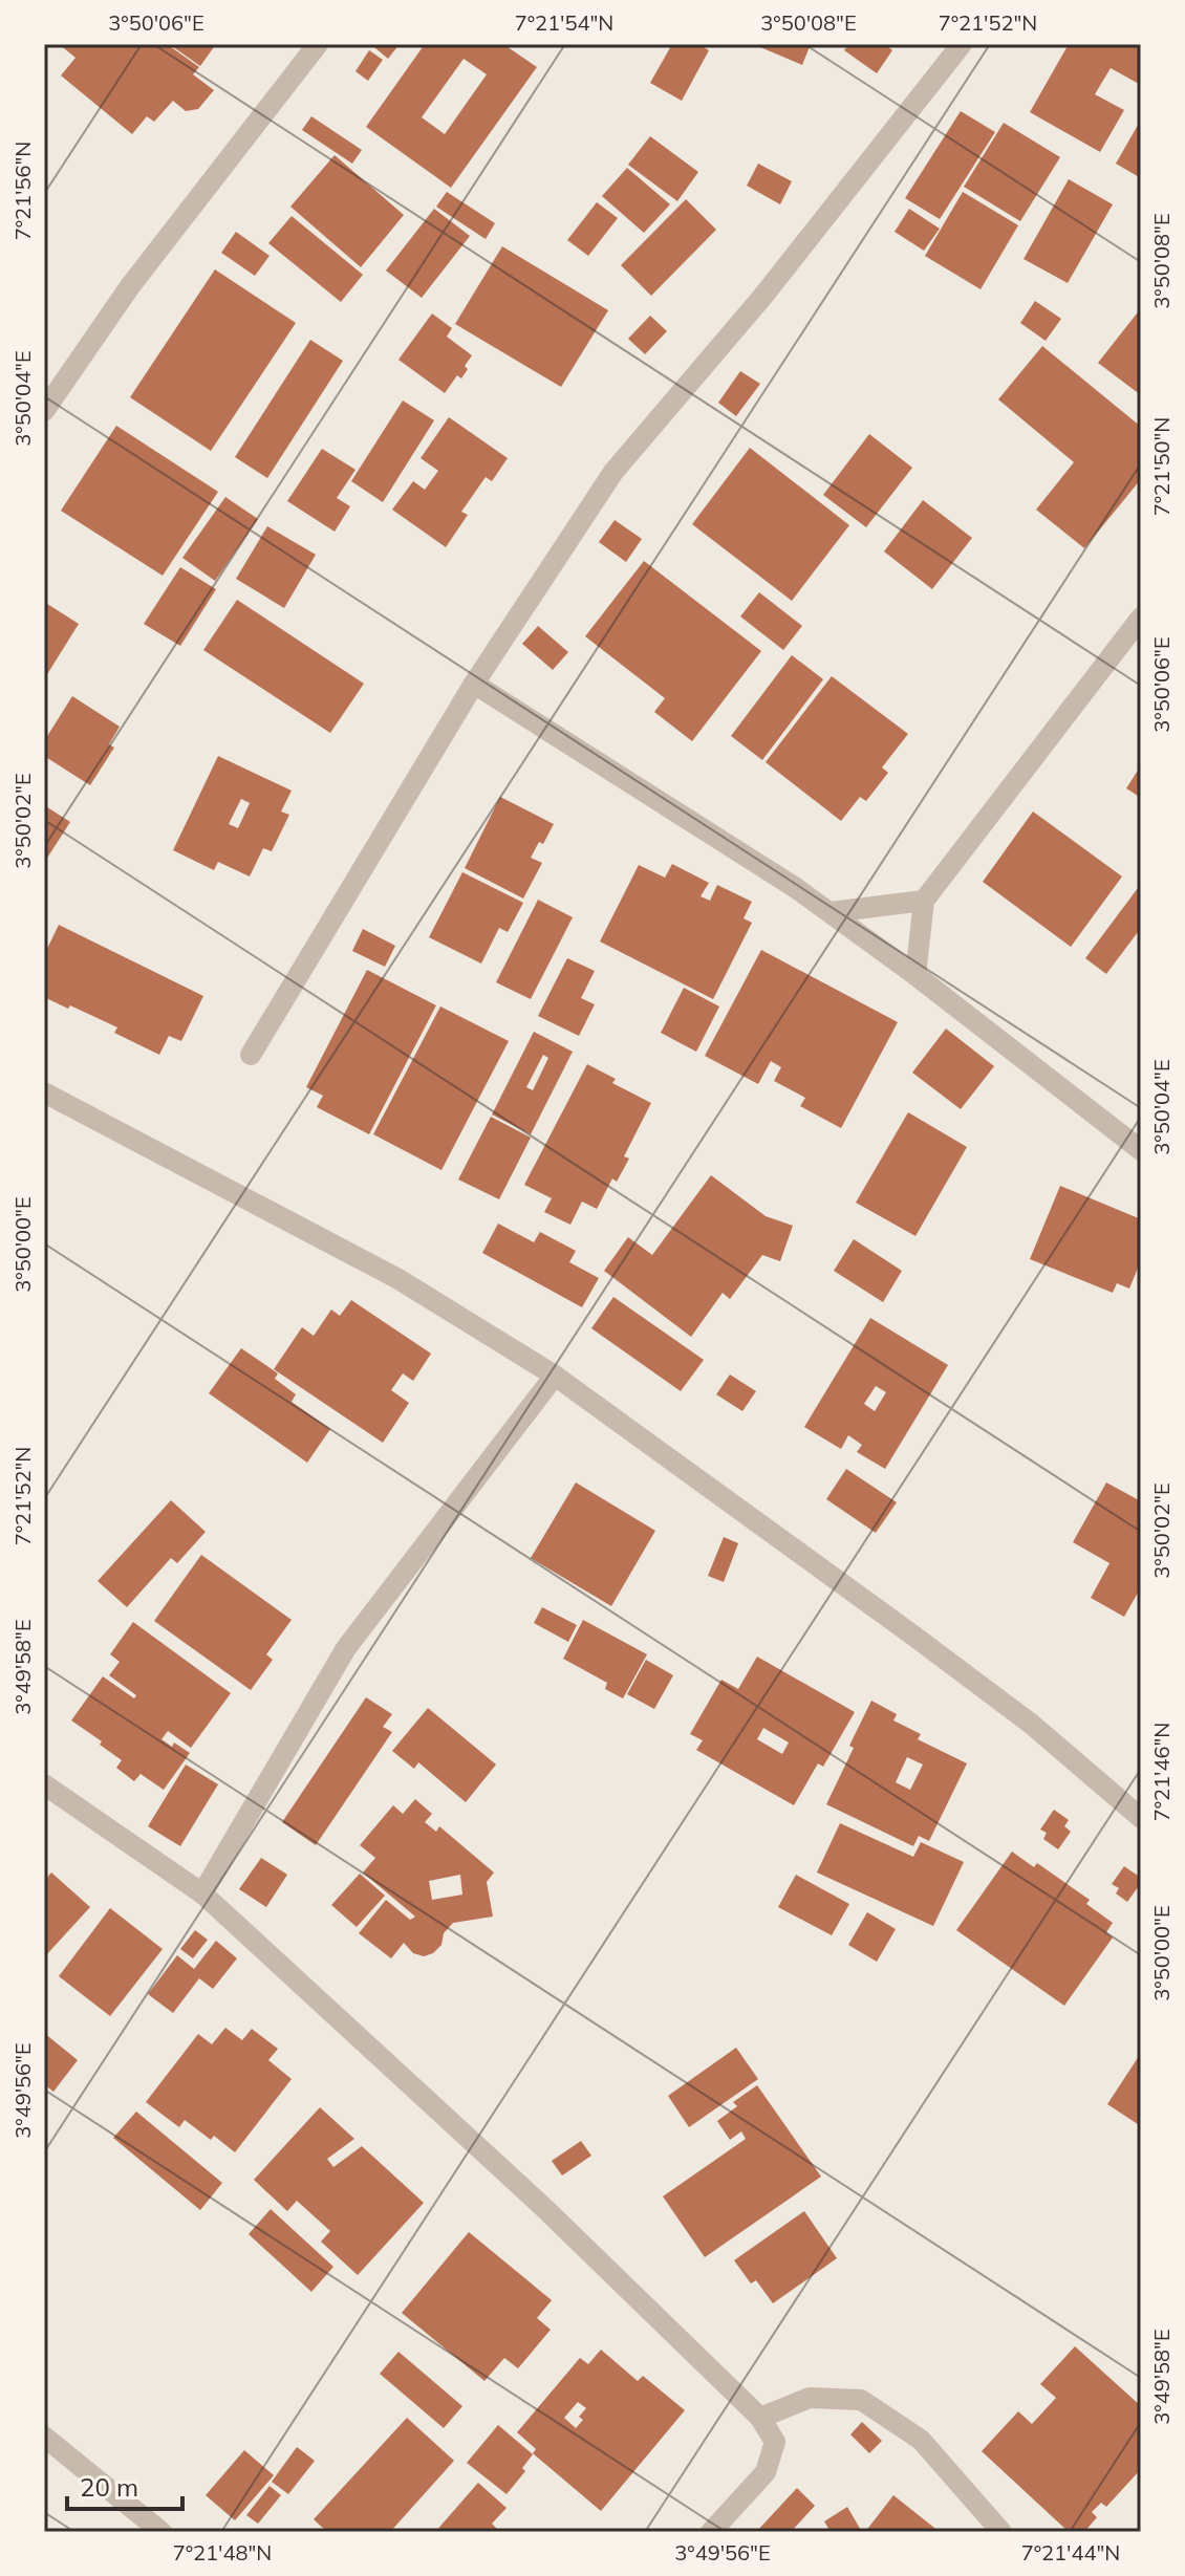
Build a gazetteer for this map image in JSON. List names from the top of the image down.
{
  "scale_bar": "20 m",
  "coordinates": [
    "3°50'06\"E",
    "7°21'54\"N",
    "3°50'08\"E",
    "7°21'52\"N",
    "7°21'56\"N",
    "3°50'04\"E",
    "7°21'50\"N",
    "3°50'02\"E",
    "3°50'00\"E",
    "3°49'58\"E",
    "7°21'46\"N",
    "3°49'56\"E",
    "7°21'48\"N",
    "7°21'44\"N"
  ]
}
